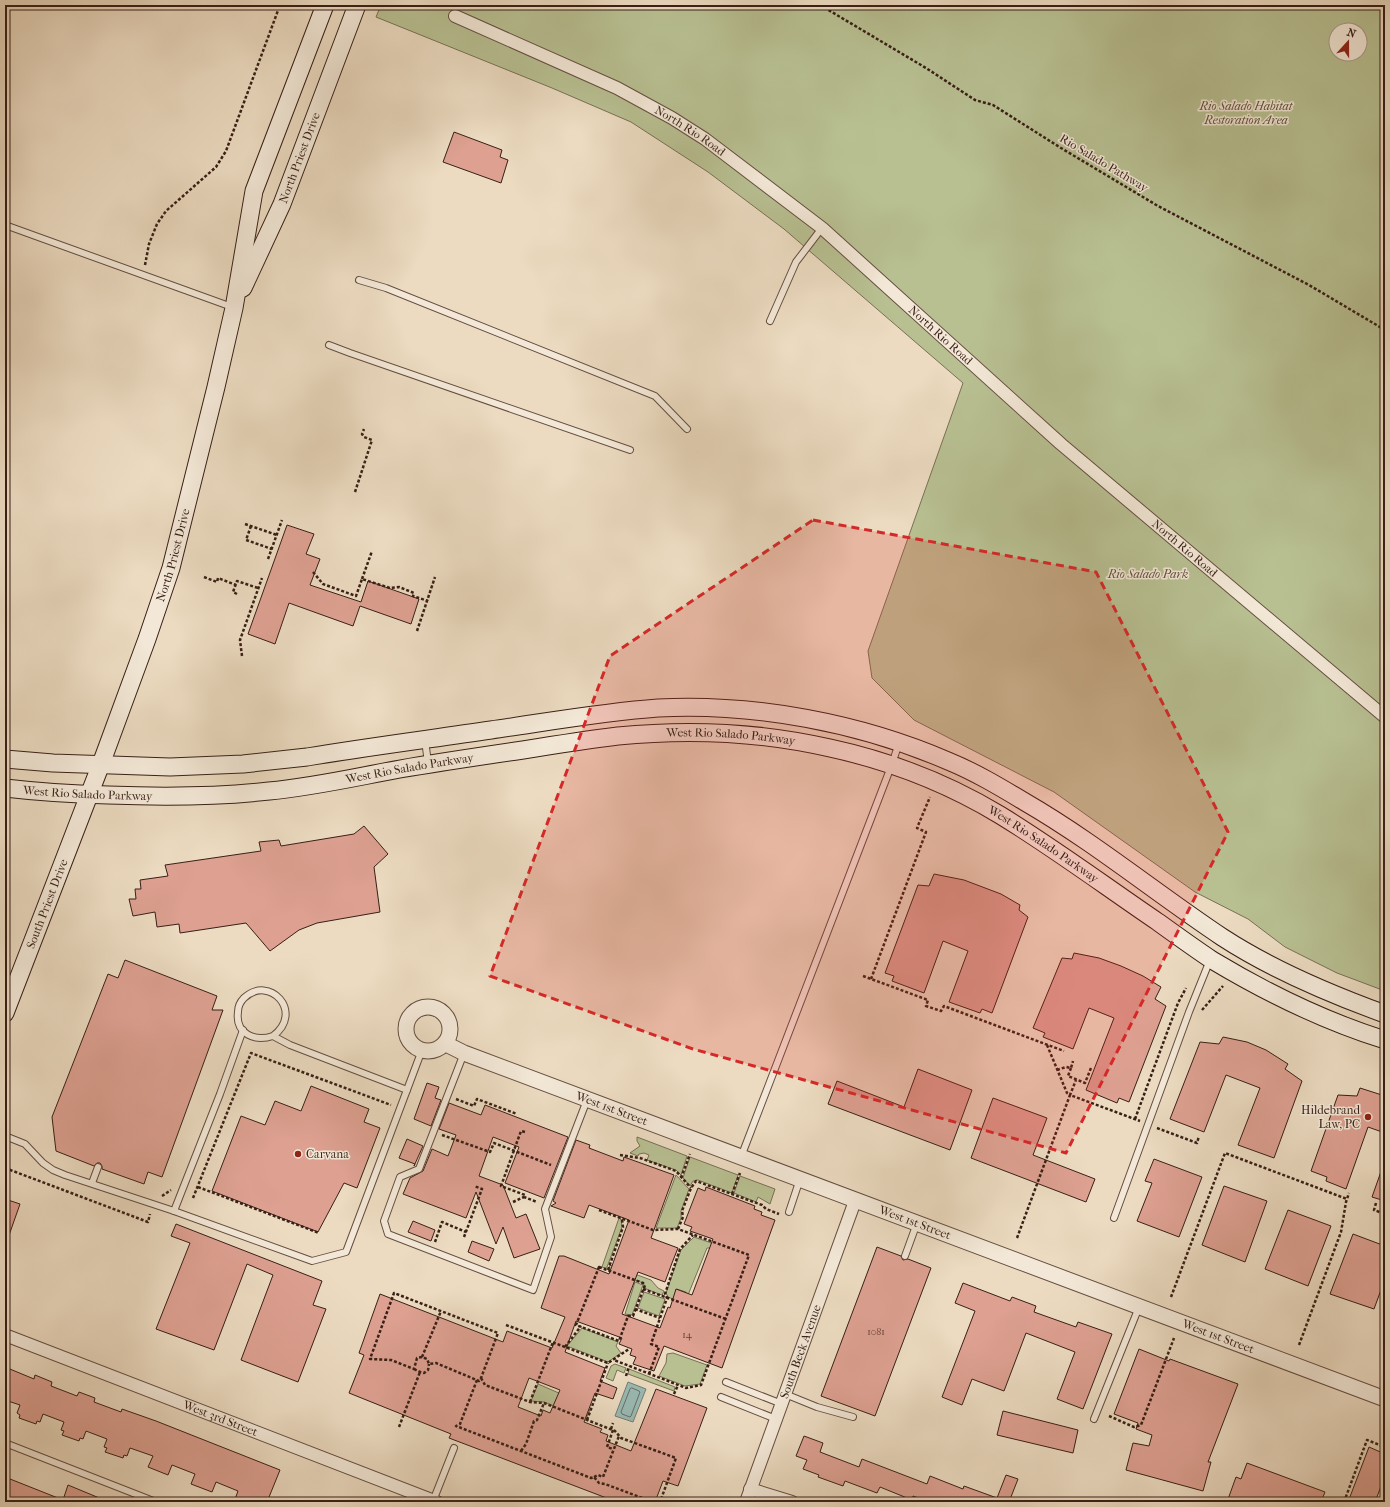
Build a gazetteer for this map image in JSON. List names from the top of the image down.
{
  "streets": {
    "main road": ["North Priest Drive", "West Rio Salado Parkway", "South Priest Drive"],
    "street": [
      "North Rio Road",
      "West 1st Street",
      "South Beck Avenue",
      "West 3rd Street"
    ],
    "path": ["Rio Salado Pathway"]
  },
  "crossings": [
    ["North Priest Drive", "West Rio Salado Parkway"],
    ["North Priest Drive", "South Priest Drive"],
    ["West Rio Salado Parkway", "South Priest Drive"],
    ["West 1st Street", "South Beck Avenue"]
  ],
  "parks": ["Rio Salado Habitat Restoration Area", "Rio Salado Park"],
  "places": ["Hildebrand Law, PC", "Carvana"],
  "house_numbers": ["1081", "14"],
  "north": "top"
}
